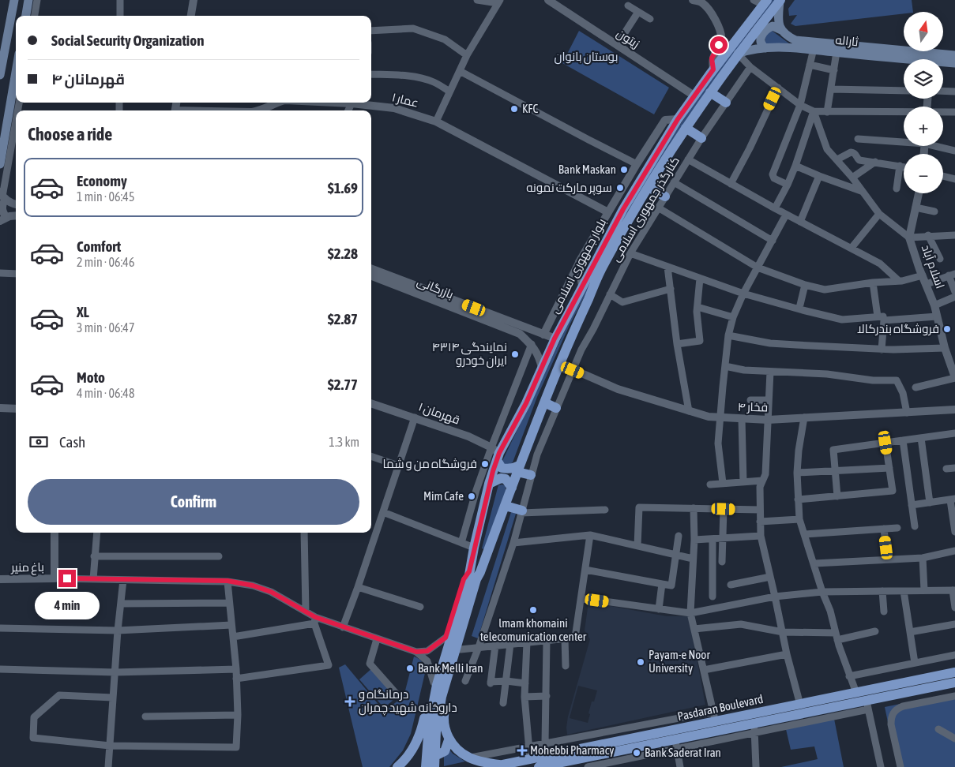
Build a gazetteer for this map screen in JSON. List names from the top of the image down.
{
  "streets": {
    "main road": ["ثاراله", "بلوار جمهوری اسلامی", "Pasdaran Boulevard"],
    "street": [
      "زیتون",
      "عمار ۱",
      "کنارگذر جمهوری اسلامی",
      "اسلام آباد",
      "بازرگانی",
      "فخار ۴",
      "قهرمان ۱",
      "باغ منیر"
    ]
  },
  "crossings": [
    ["زیتون", "بلوار جمهوری اسلامی"],
    ["ثاراله", "بلوار جمهوری اسلامی"],
    ["کنارگذر جمهوری اسلامی", "فخار ۴"],
    ["بلوار جمهوری اسلامی", "بازرگانی"],
    ["بلوار جمهوری اسلامی", "فخار ۴"],
    ["بلوار جمهوری اسلامی", "قهرمان ۱"]
  ],
  "parks": ["بوستان بانوان"],
  "places": {
    "other": [
      "KFC",
      "Bank Maskan",
      "سوپر مارکت نمونه",
      "فروشگاه بندرکالا",
      "نمایندگی ۴۳۱۴ ایران خودرو",
      "فروشگاه من و شما",
      "Mim Cafe",
      "lmam khomaini telecomunication center",
      "Payam-e Noor University",
      "Bank Melli Iran",
      "Bank Saderat Iran"
    ],
    "health": ["درمانگاه و داروخانه شهید چمران", "Mohebbi Pharmacy"]
  },
  "north": "top",
  "page": {
    "map_buttons": ["+", "−"],
    "banner": ["Social Security Organization", "قهرمانان ۴"],
    "heading": "Choose a ride",
    "list": [
      {
        "name": "Economy",
        "note": "1 min · 06:45",
        "value": "$1.69"
      },
      {
        "name": "Comfort",
        "note": "2 min · 06:46",
        "value": "$2.28"
      },
      {
        "name": "XL",
        "note": "3 min · 06:47",
        "value": "$2.87"
      },
      {
        "name": "Moto",
        "note": "4 min · 06:48",
        "value": "$2.77"
      }
    ],
    "pay": ["Cash", "1.3 km"],
    "buttons": "Confirm",
    "bubble": "4 min"
  }
}
